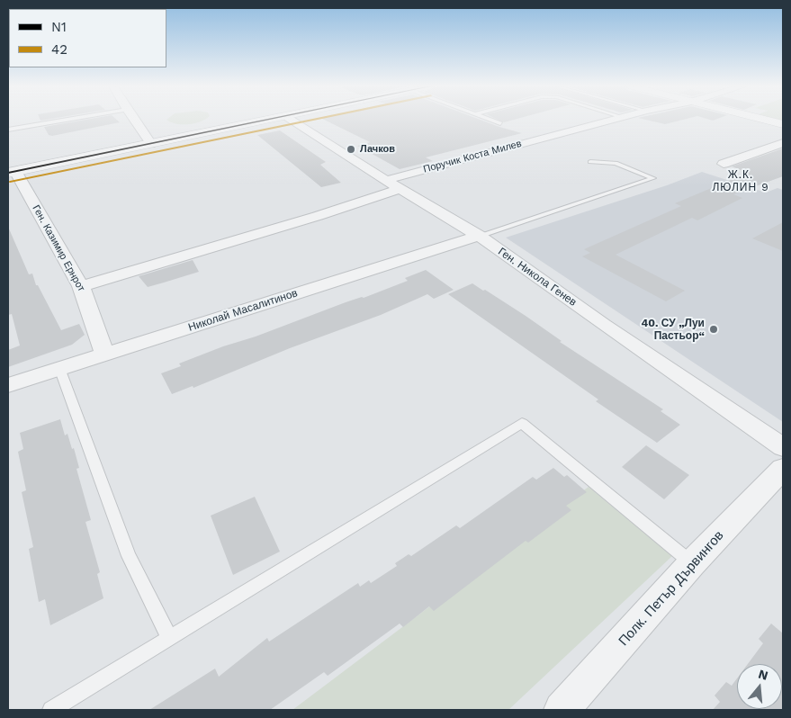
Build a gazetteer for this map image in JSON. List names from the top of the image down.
{
  "streets": {
    "street": [
      "Поручик Коста Милев",
      "Ген. Казимир Ернрот",
      "Ген. Никола Генев",
      "Николай Масалитинов",
      "Полк. Петър Дървингов"
    ]
  },
  "crossings": [
    ["Поручик Коста Милев", "Ген. Казимир Ернрот"],
    ["Поручик Коста Милев", "Ген. Никола Генев"],
    ["Ген. Казимир Ернрот", "Николай Масалитинов"],
    ["Ген. Никола Генев", "Николай Масалитинов"]
  ],
  "districts": ["Ж.К. ЛЮЛИН 9"],
  "places": ["Лачков", "40. СУ „Луи Пастьор“"],
  "lines": ["transit line N1", "transit line 42"],
  "legend": ["N1", "42"],
  "north": "top"
}
